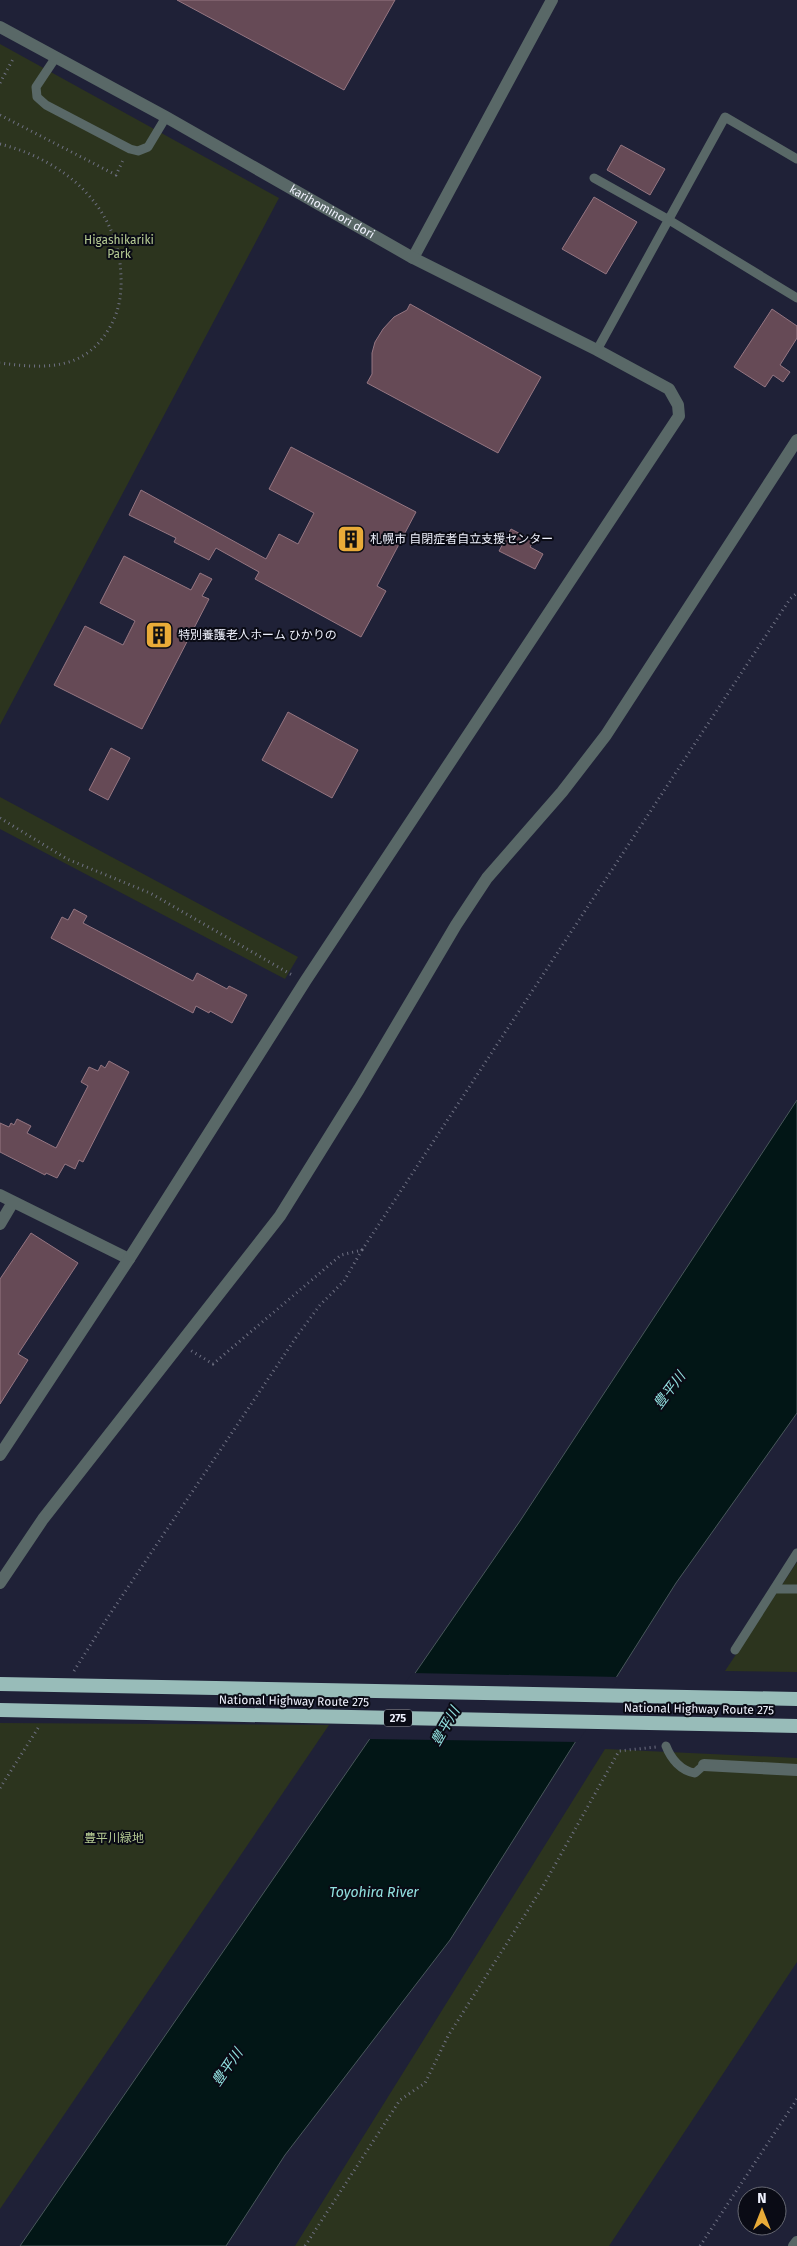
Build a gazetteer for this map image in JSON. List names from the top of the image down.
{
  "streets": {
    "highway": ["National Highway Route 275", "275"],
    "street": ["karihominori dori"]
  },
  "water": ["豊平川", "Toyohira River"],
  "parks": ["Higashikariki Park", "豊平川緑地"],
  "places": {
    "building": ["札幌市 自閉症者自立支援センター", "特別養護老人ホーム ひかりの"]
  },
  "north": "top"
}
